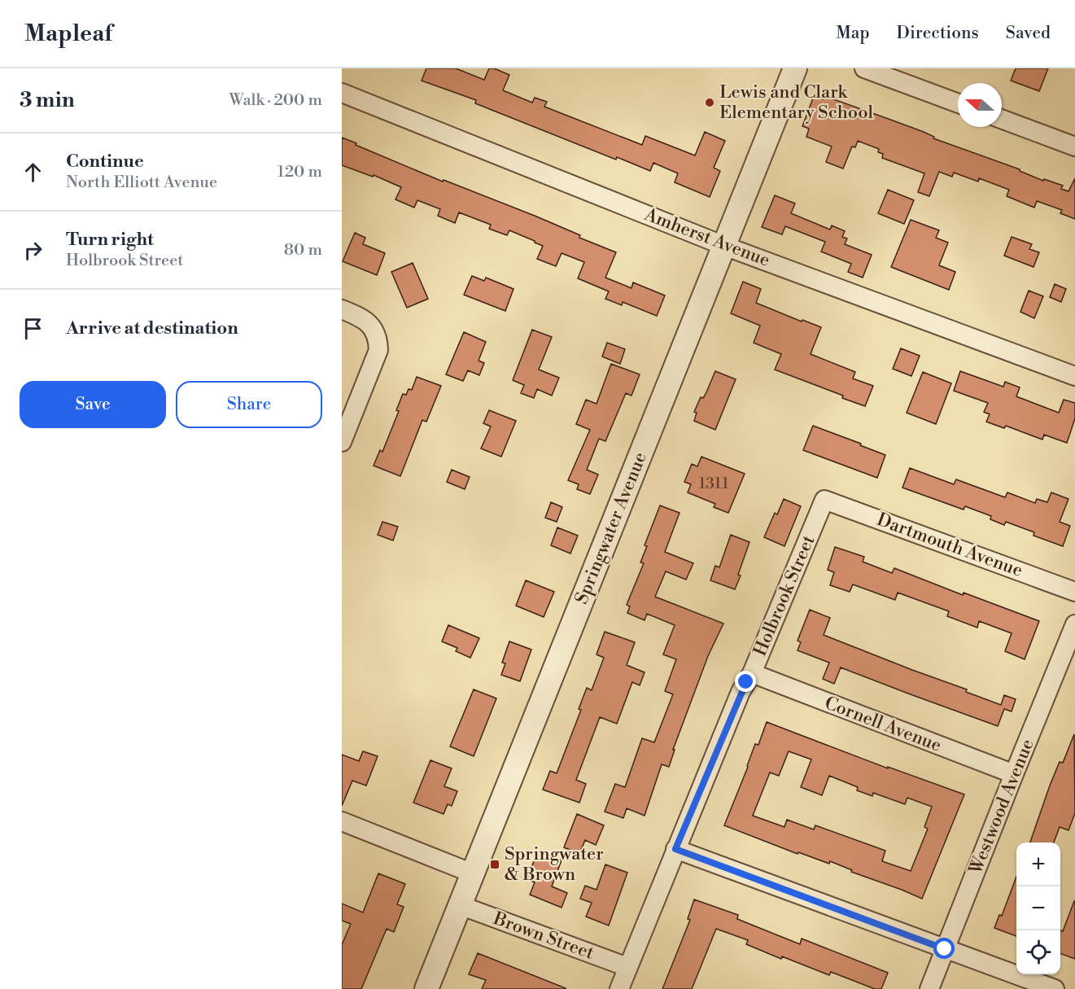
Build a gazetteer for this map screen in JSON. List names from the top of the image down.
{
  "streets": {
    "street": [
      "Amherst Avenue",
      "Springwater Avenue",
      "Dartmouth Avenue",
      "Holbrook Street",
      "Cornell Avenue",
      "Westwood Avenue",
      "Brown Street"
    ]
  },
  "crossings": [
    ["Amherst Avenue", "Springwater Avenue"],
    ["Springwater Avenue", "Brown Street"],
    ["Dartmouth Avenue", "Holbrook Street"],
    ["Holbrook Street", "Cornell Avenue"],
    ["Holbrook Street", "Brown Street"],
    ["Cornell Avenue", "Westwood Avenue"]
  ],
  "places": {
    "other": ["Lewis and Clark Elementary School"],
    "transit": ["Springwater & Brown"]
  },
  "house_numbers": ["1311"],
  "north": "left",
  "page": {
    "header": "Mapleaf",
    "nav": ["Map", "Directions", "Saved"],
    "heading": ["3 min", "Walk · 200 m"],
    "list": [
      ["Continue", "North Elliott Avenue", "120 m"],
      ["Turn right", "Holbrook Street", "80 m"],
      "Arrive at destination"
    ],
    "buttons": ["Save", "Share"],
    "map_buttons": ["+", "−"]
  }
}
